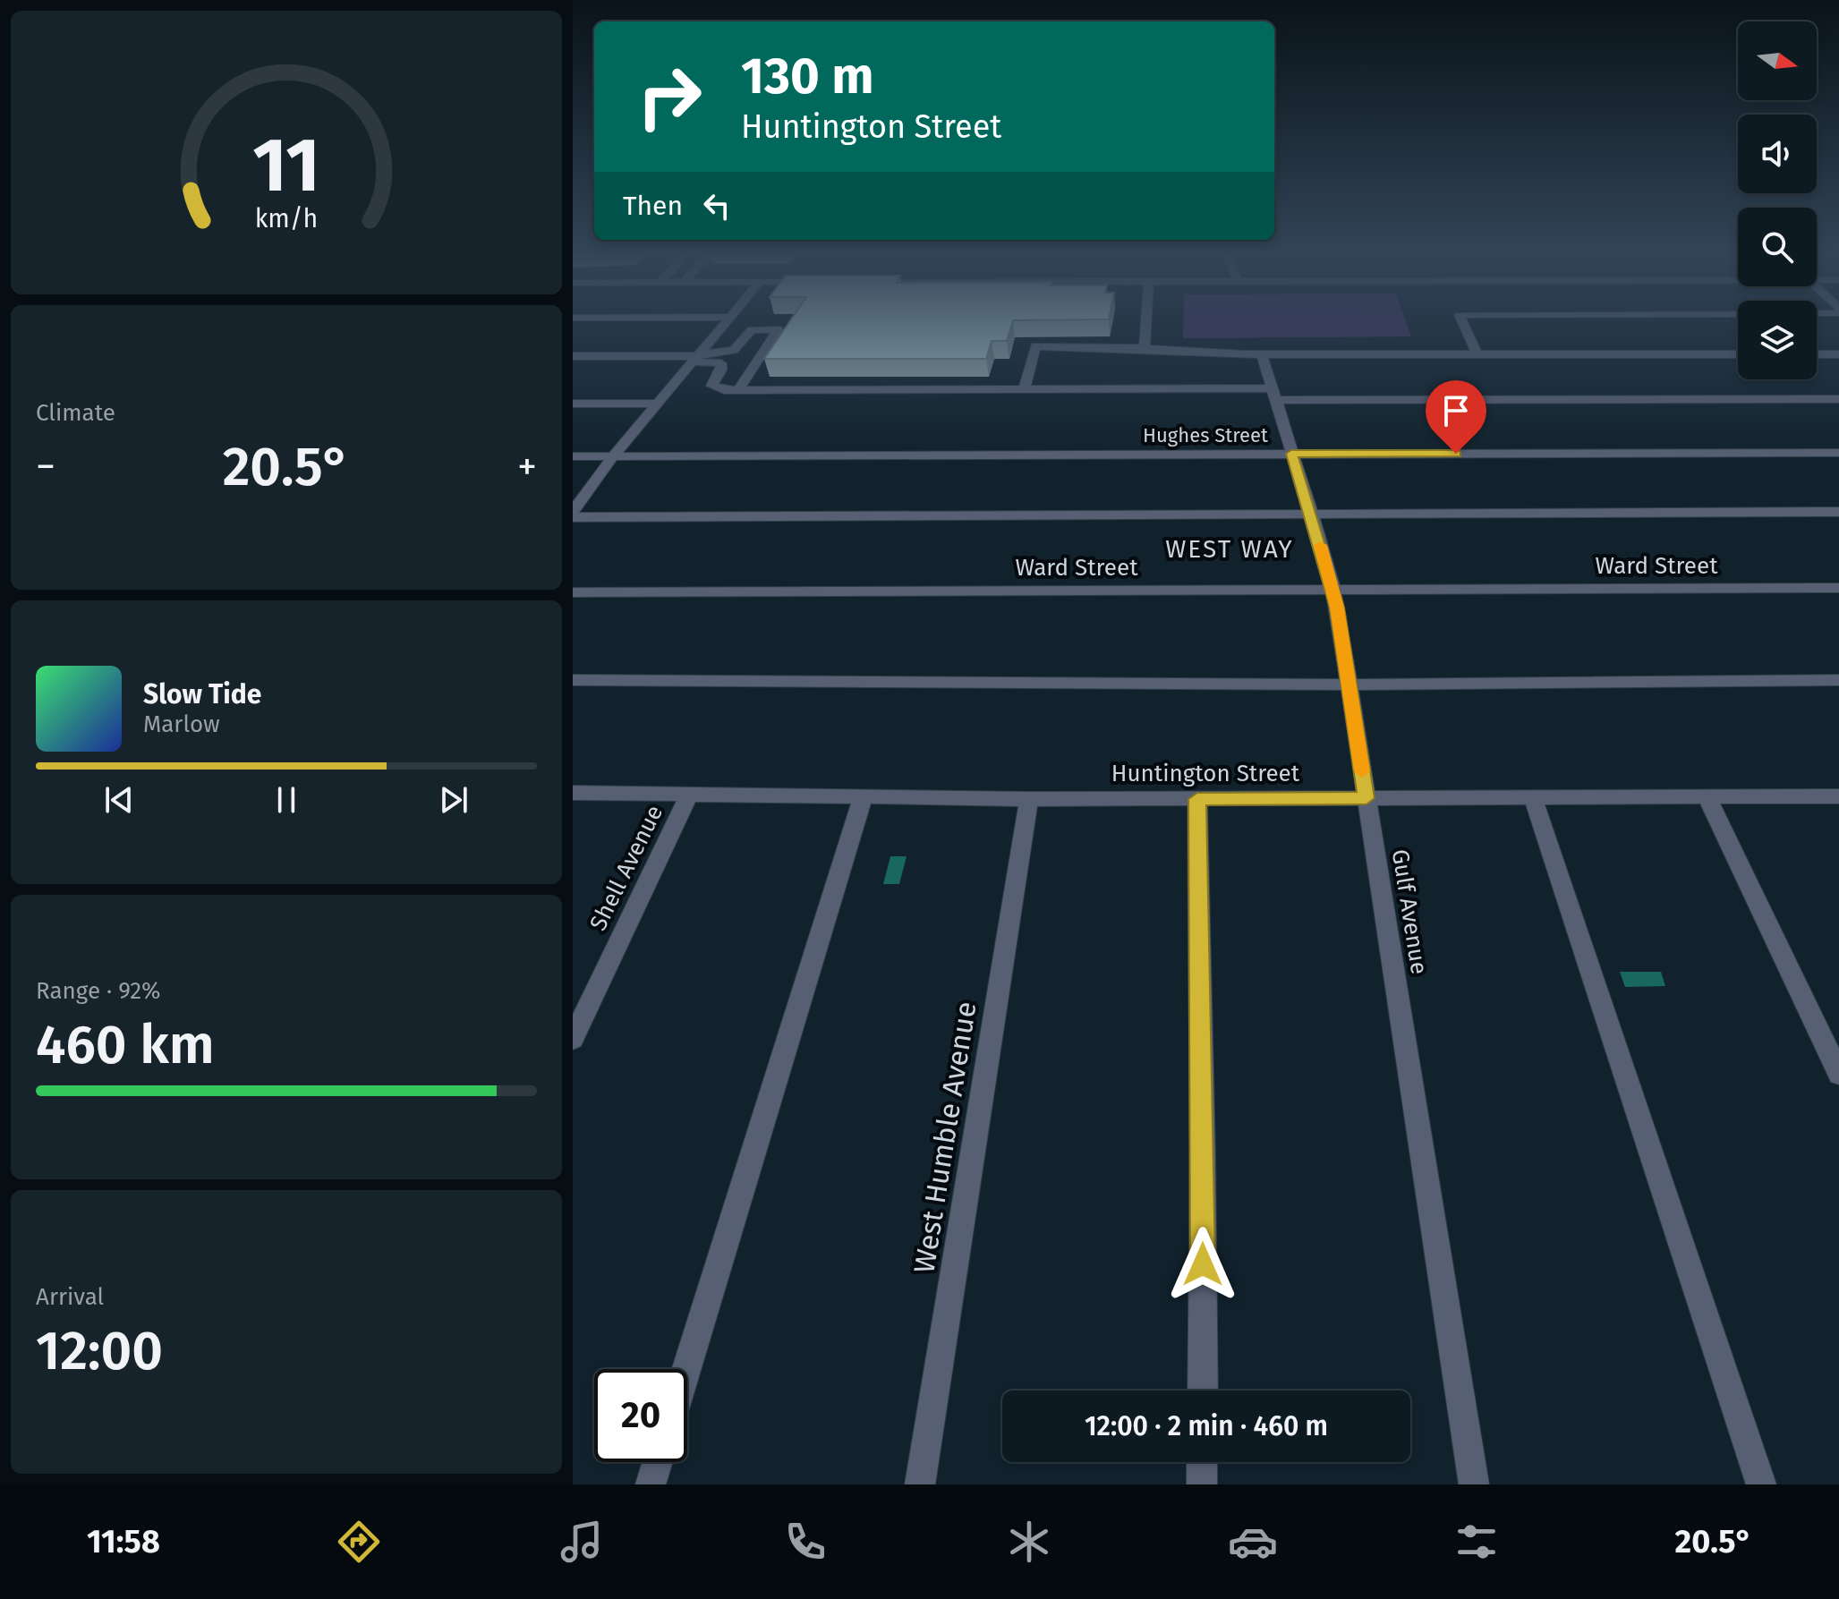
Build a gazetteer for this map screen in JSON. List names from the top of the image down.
{
  "streets": {
    "street": [
      "Hughes Street",
      "Ward Street",
      "Huntington Street",
      "Shell Avenue",
      "Gulf Avenue",
      "West Humble Avenue"
    ]
  },
  "crossings": [
    ["Hughes Street", "Gulf Avenue"],
    ["Ward Street", "Gulf Avenue"],
    ["Huntington Street", "Shell Avenue"],
    ["Huntington Street", "Gulf Avenue"],
    ["Huntington Street", "West Humble Avenue"]
  ],
  "districts": ["WEST WAY"],
  "north": "right",
  "page": {
    "turn": ["130 m", "Huntington Street"],
    "then": "Then",
    "tile": [
      "Climate",
      ["Range · 92%", "460 km"],
      ["Arrival", "12:00"]
    ],
    "heat": ["−", "20.5°", "+"],
    "song": ["Slow Tide", "Marlow"],
    "limit": "20",
    "trip": "12:00 · 2 min · 460 m",
    "tabs": ["11:58", "20.5°"],
    "gauge": ["11", "km/h"]
  }
}
